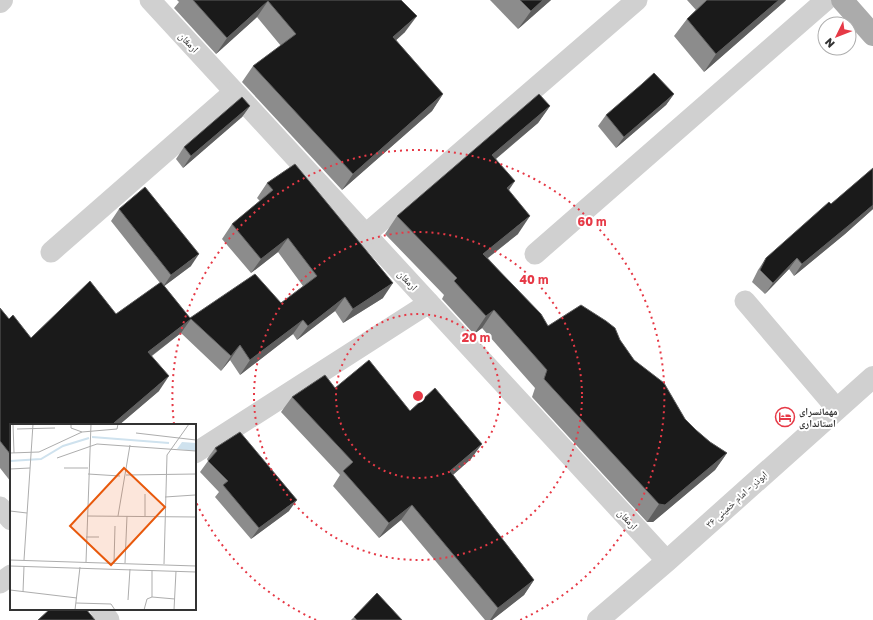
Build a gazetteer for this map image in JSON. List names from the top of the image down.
{
  "streets": {
    "street": ["ارمغان", "ابوذر - امام خمینی ۳۶"]
  },
  "crossings": [
    ["ارمغان", "ابوذر - امام خمینی ۳۶"]
  ],
  "places": {
    "hotel": ["مهمانسرای استانداری"]
  },
  "north": "bottom left",
  "rings": ["60 m", "40 m", "20 m"]
}
